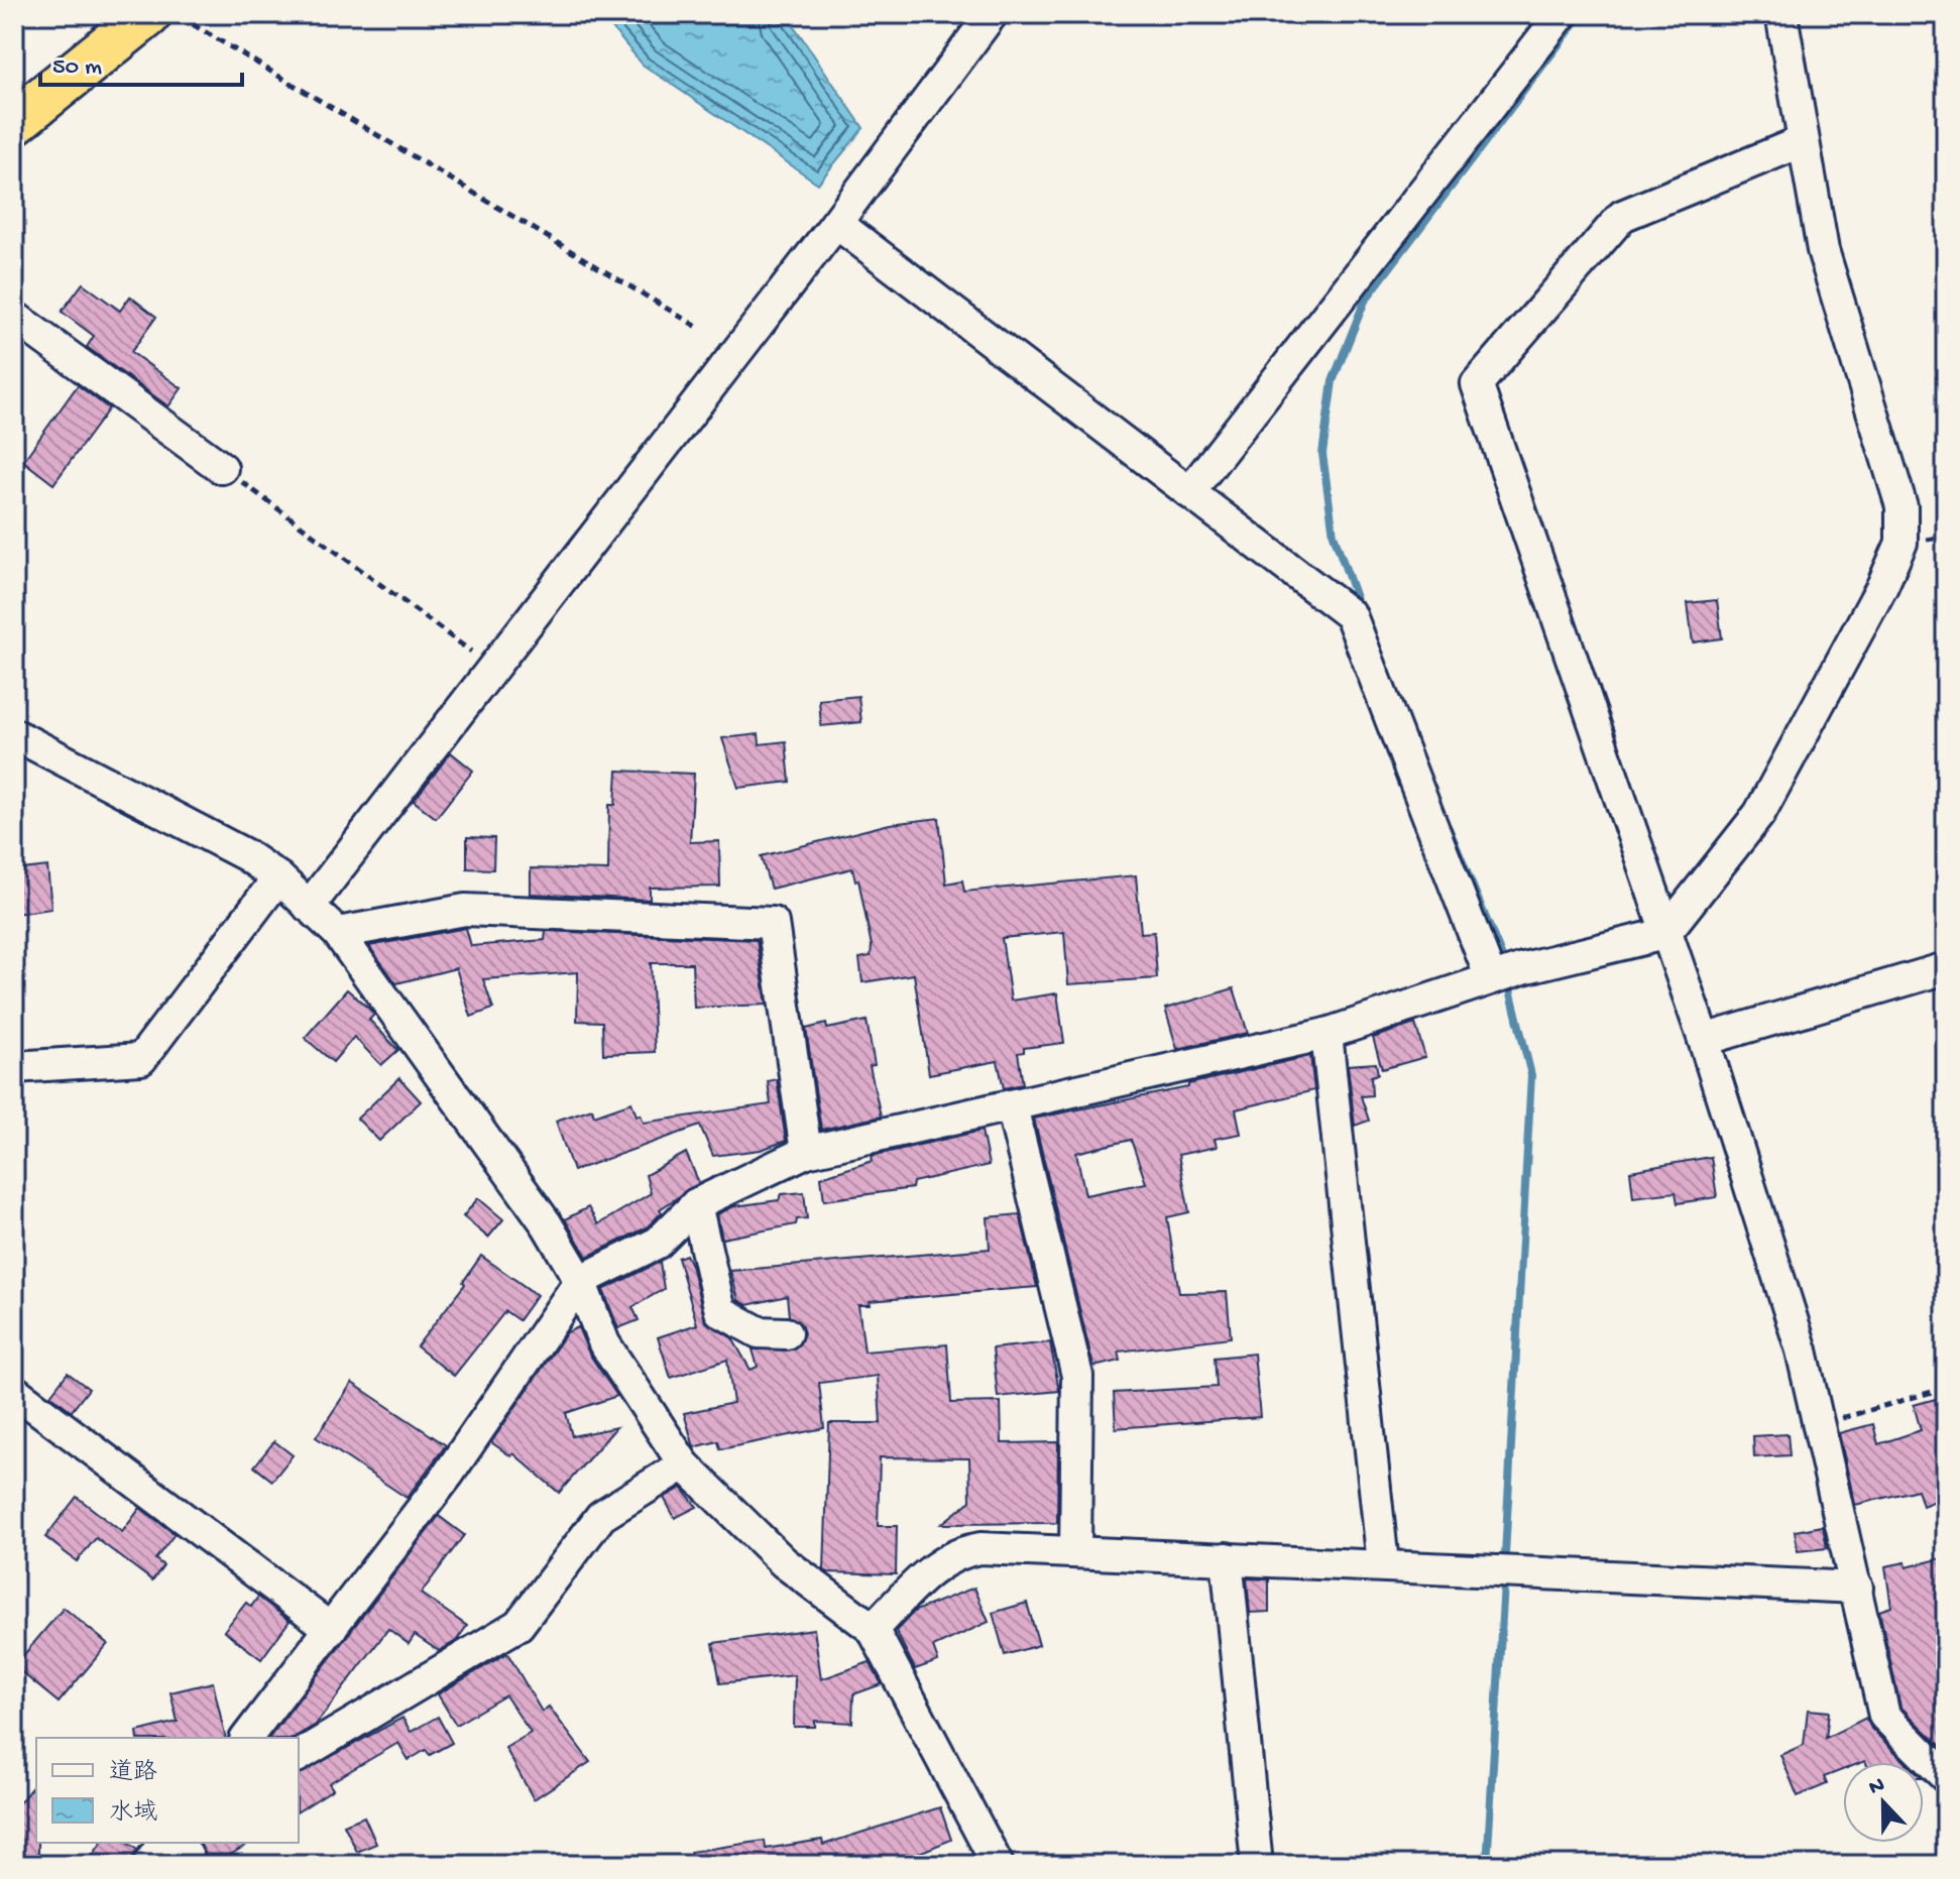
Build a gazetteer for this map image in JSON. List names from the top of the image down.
{
  "legend": ["道路", "水域"],
  "scale_bar": "50 m",
  "north": "top"
}
